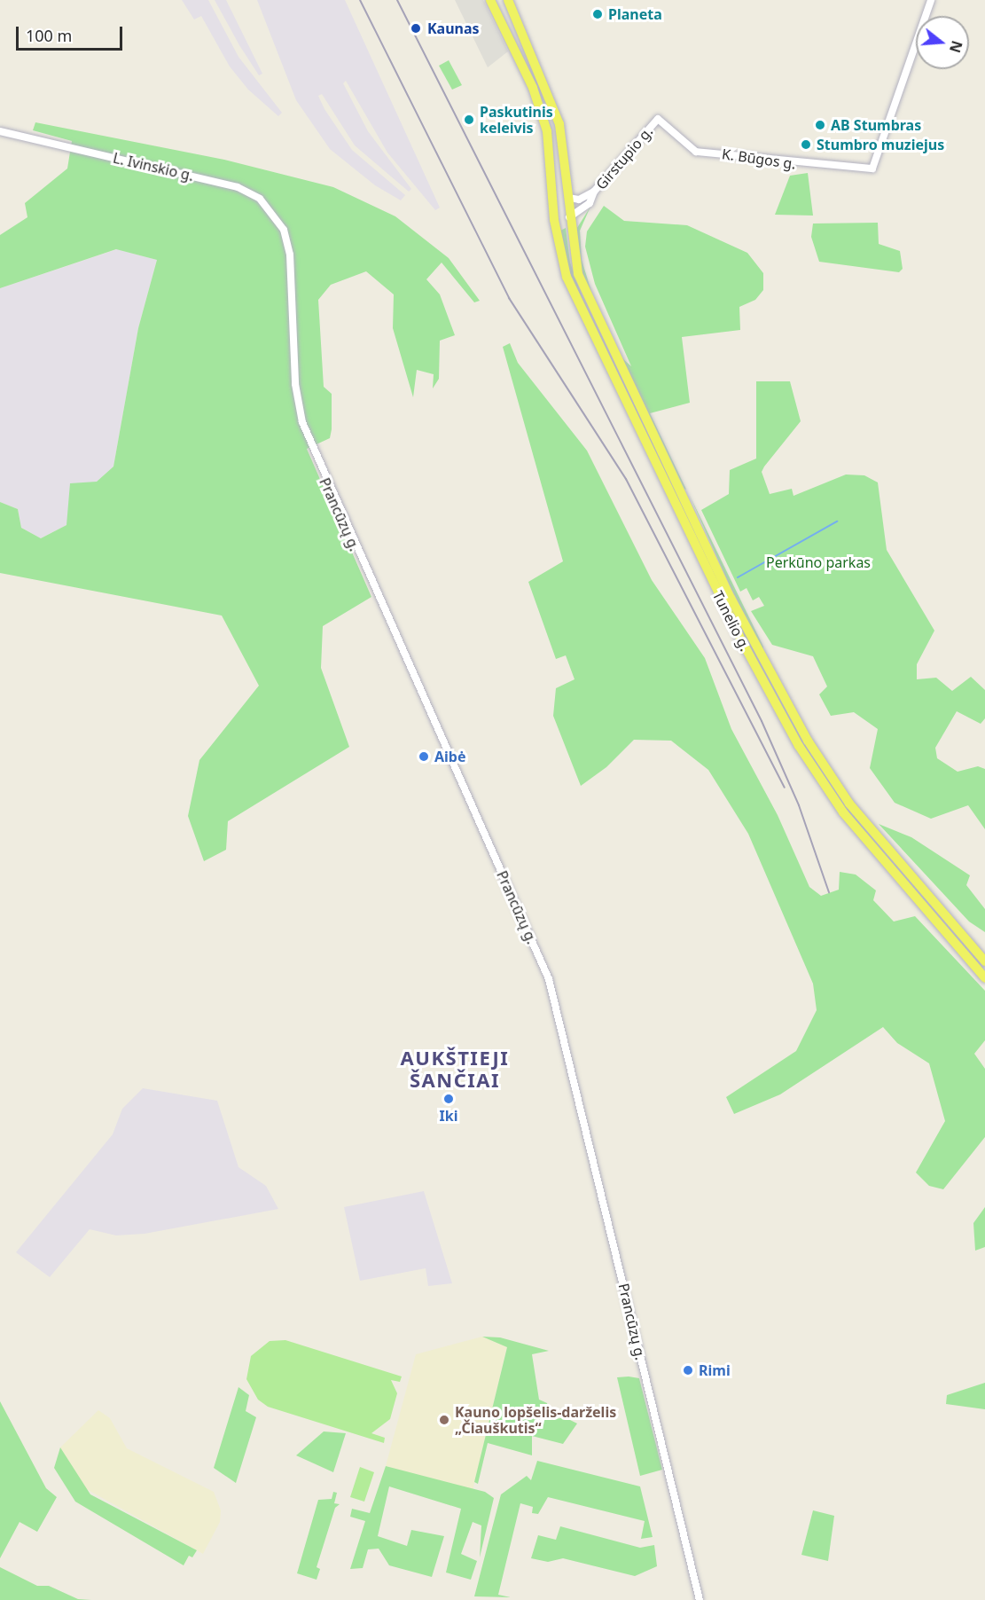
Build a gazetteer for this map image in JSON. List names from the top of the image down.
{
  "streets": {
    "main road": ["Tunelio g."],
    "street": [
      "Girstupio g.",
      "K. Būgos g.",
      "L. Ivinskio g.",
      "Prancūzų g."
    ]
  },
  "crossings": [
    ["Girstupio g.", "K. Būgos g."],
    ["Girstupio g.", "Tunelio g."],
    ["L. Ivinskio g.", "Prancūzų g."]
  ],
  "districts": ["AUKŠTIEJI ŠANČIAI"],
  "parks": ["Perkūno parkas"],
  "places": [
    "Planeta",
    "Kaunas",
    "Paskutinis keleivis",
    "AB Stumbras",
    "Stumbro muziejus",
    "Aibė",
    "Iki",
    "Rimi",
    "Kauno lopšelis-darželis „Čiauškutis“"
  ],
  "scale_bar": "100 m",
  "north": "right"
}
